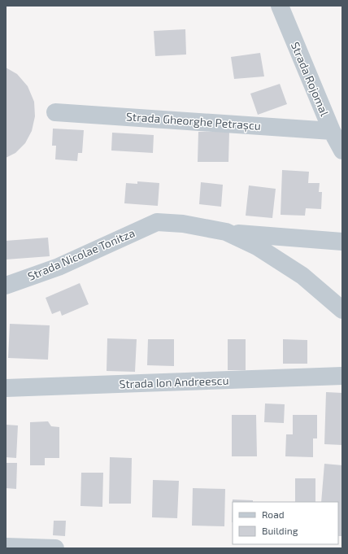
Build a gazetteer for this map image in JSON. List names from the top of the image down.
{
  "streets": {
    "street": [
      "Strada Rojomal",
      "Strada Gheorghe Petrașcu",
      "Strada Nicolae Tonitza",
      "Strada Ion Andreescu"
    ]
  },
  "crossings": [
    ["Strada Rojomal", "Strada Gheorghe Petrașcu"]
  ],
  "legend": ["Road", "Building"]
}
